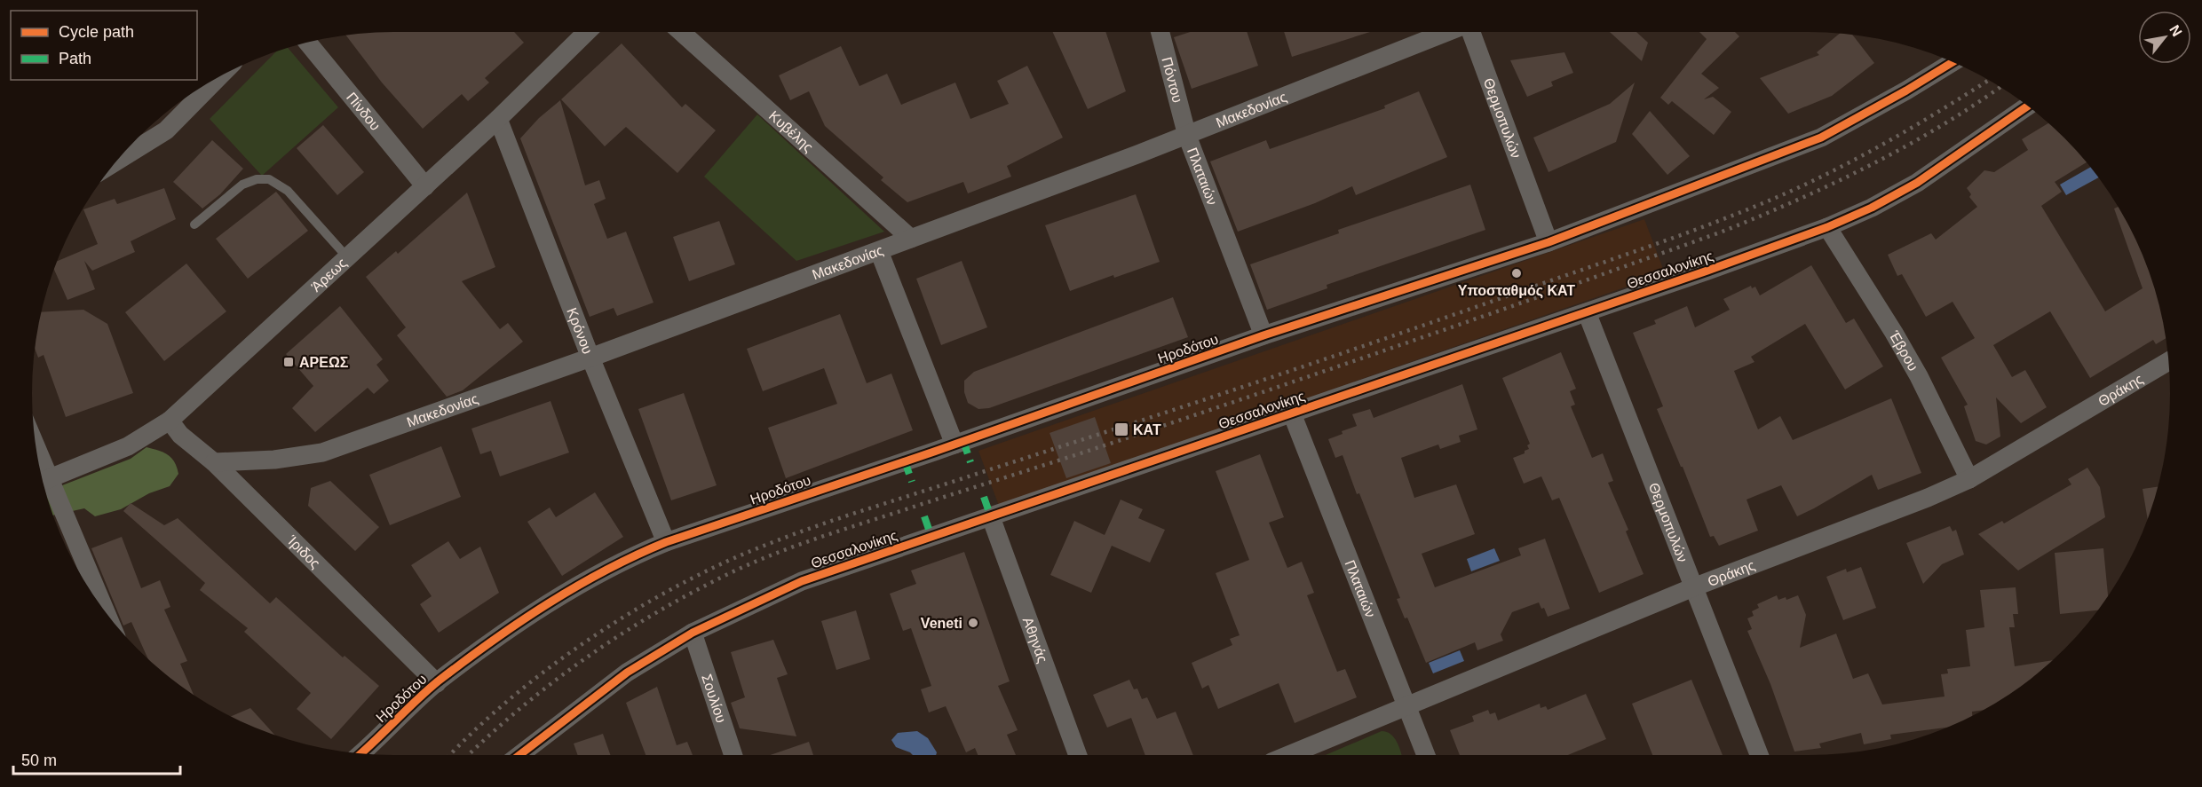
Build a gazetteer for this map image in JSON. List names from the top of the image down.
{
  "streets": {
    "street": [
      "Πόντου",
      "Μακεδονίας",
      "Πίνδου",
      "Θερμοπυλών",
      "Κυβέλης",
      "Πλαταιών",
      "Θεσσαλονίκης",
      "Άρεως",
      "Κρόνου",
      "Ηροδότου",
      "Έβρου",
      "Θράκης",
      "Ίριδος",
      "Αθηνάς",
      "Σουλίου"
    ]
  },
  "crossings": [
    ["Πόντου", "Μακεδονίας"],
    ["Πόντου", "Πλαταιών"],
    ["Μακεδονίας", "Κυβέλης"],
    ["Μακεδονίας", "Πλαταιών"],
    ["Μακεδονίας", "Κρόνου"],
    ["Μακεδονίας", "Ίριδος"],
    ["Πίνδου", "Άρεως"],
    ["Θερμοπυλών", "Θεσσαλονίκης"],
    ["Θερμοπυλών", "Θράκης"],
    ["Πλαταιών", "Θεσσαλονίκης"],
    ["Πλαταιών", "Ηροδότου"],
    ["Πλαταιών", "Θράκης"],
    ["Θεσσαλονίκης", "Έβρου"],
    ["Θεσσαλονίκης", "Αθηνάς"],
    ["Θεσσαλονίκης", "Σουλίου"],
    ["Άρεως", "Κρόνου"],
    ["Άρεως", "Ίριδος"],
    ["Κρόνου", "Ηροδότου"],
    ["Ηροδότου", "Ίριδος"],
    ["Έβρου", "Θράκης"]
  ],
  "places": {
    "other": ["Υποσταθμός ΚΑΤ", "Veneti"],
    "transit": ["ΑΡΕΩΣ", "KAT"]
  },
  "legend": ["Cycle path", "Path"],
  "scale_bar": "50 m",
  "north": "top right"
}
